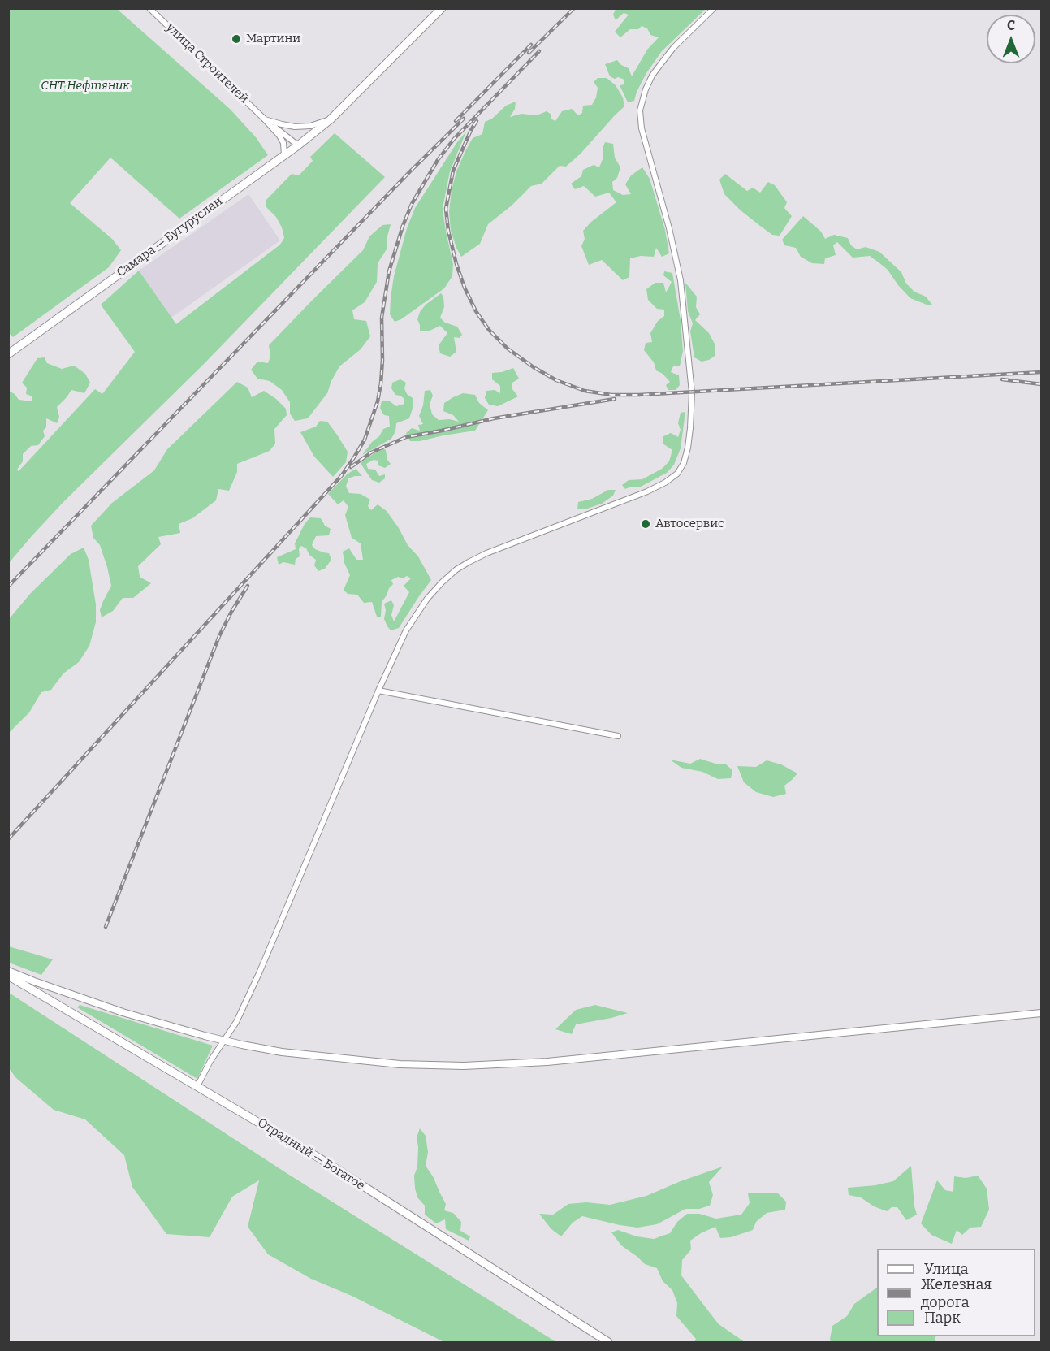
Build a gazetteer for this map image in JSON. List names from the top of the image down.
{
  "streets": {
    "main road": ["Самара — Бугуруслан", "Отрадный — Богатое"],
    "street": ["улица Строителей"]
  },
  "parks": ["СНТ Нефтяник"],
  "places": ["Мартини", "Автосервис"],
  "legend": ["Улица", "Железная дорога", "Парк"],
  "north": "top"
}
